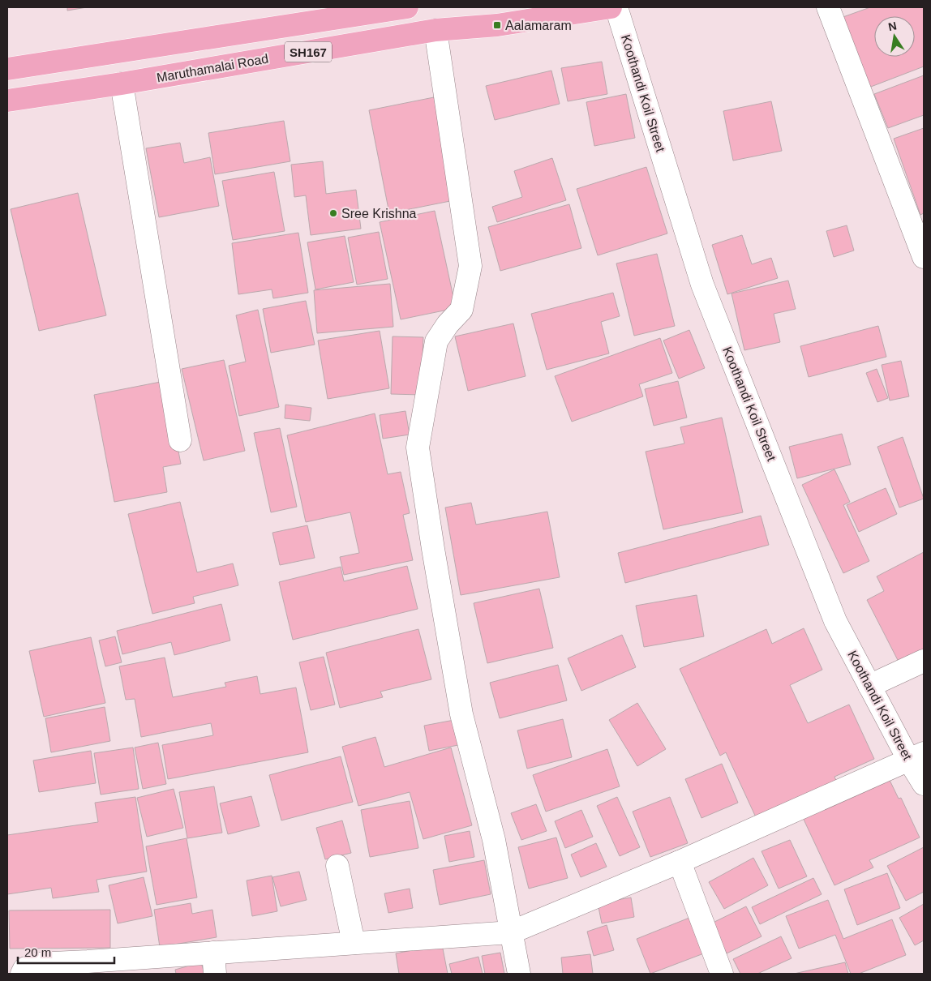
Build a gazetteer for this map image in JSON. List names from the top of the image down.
{
  "streets": {
    "main road": ["SH167", "Maruthamalai Road"],
    "street": ["Koothandi Koil Street"]
  },
  "places": {
    "transit": ["Aalamaram"],
    "other": ["Sree Krishna"]
  },
  "scale_bar": "20 m",
  "north": "top"
}
